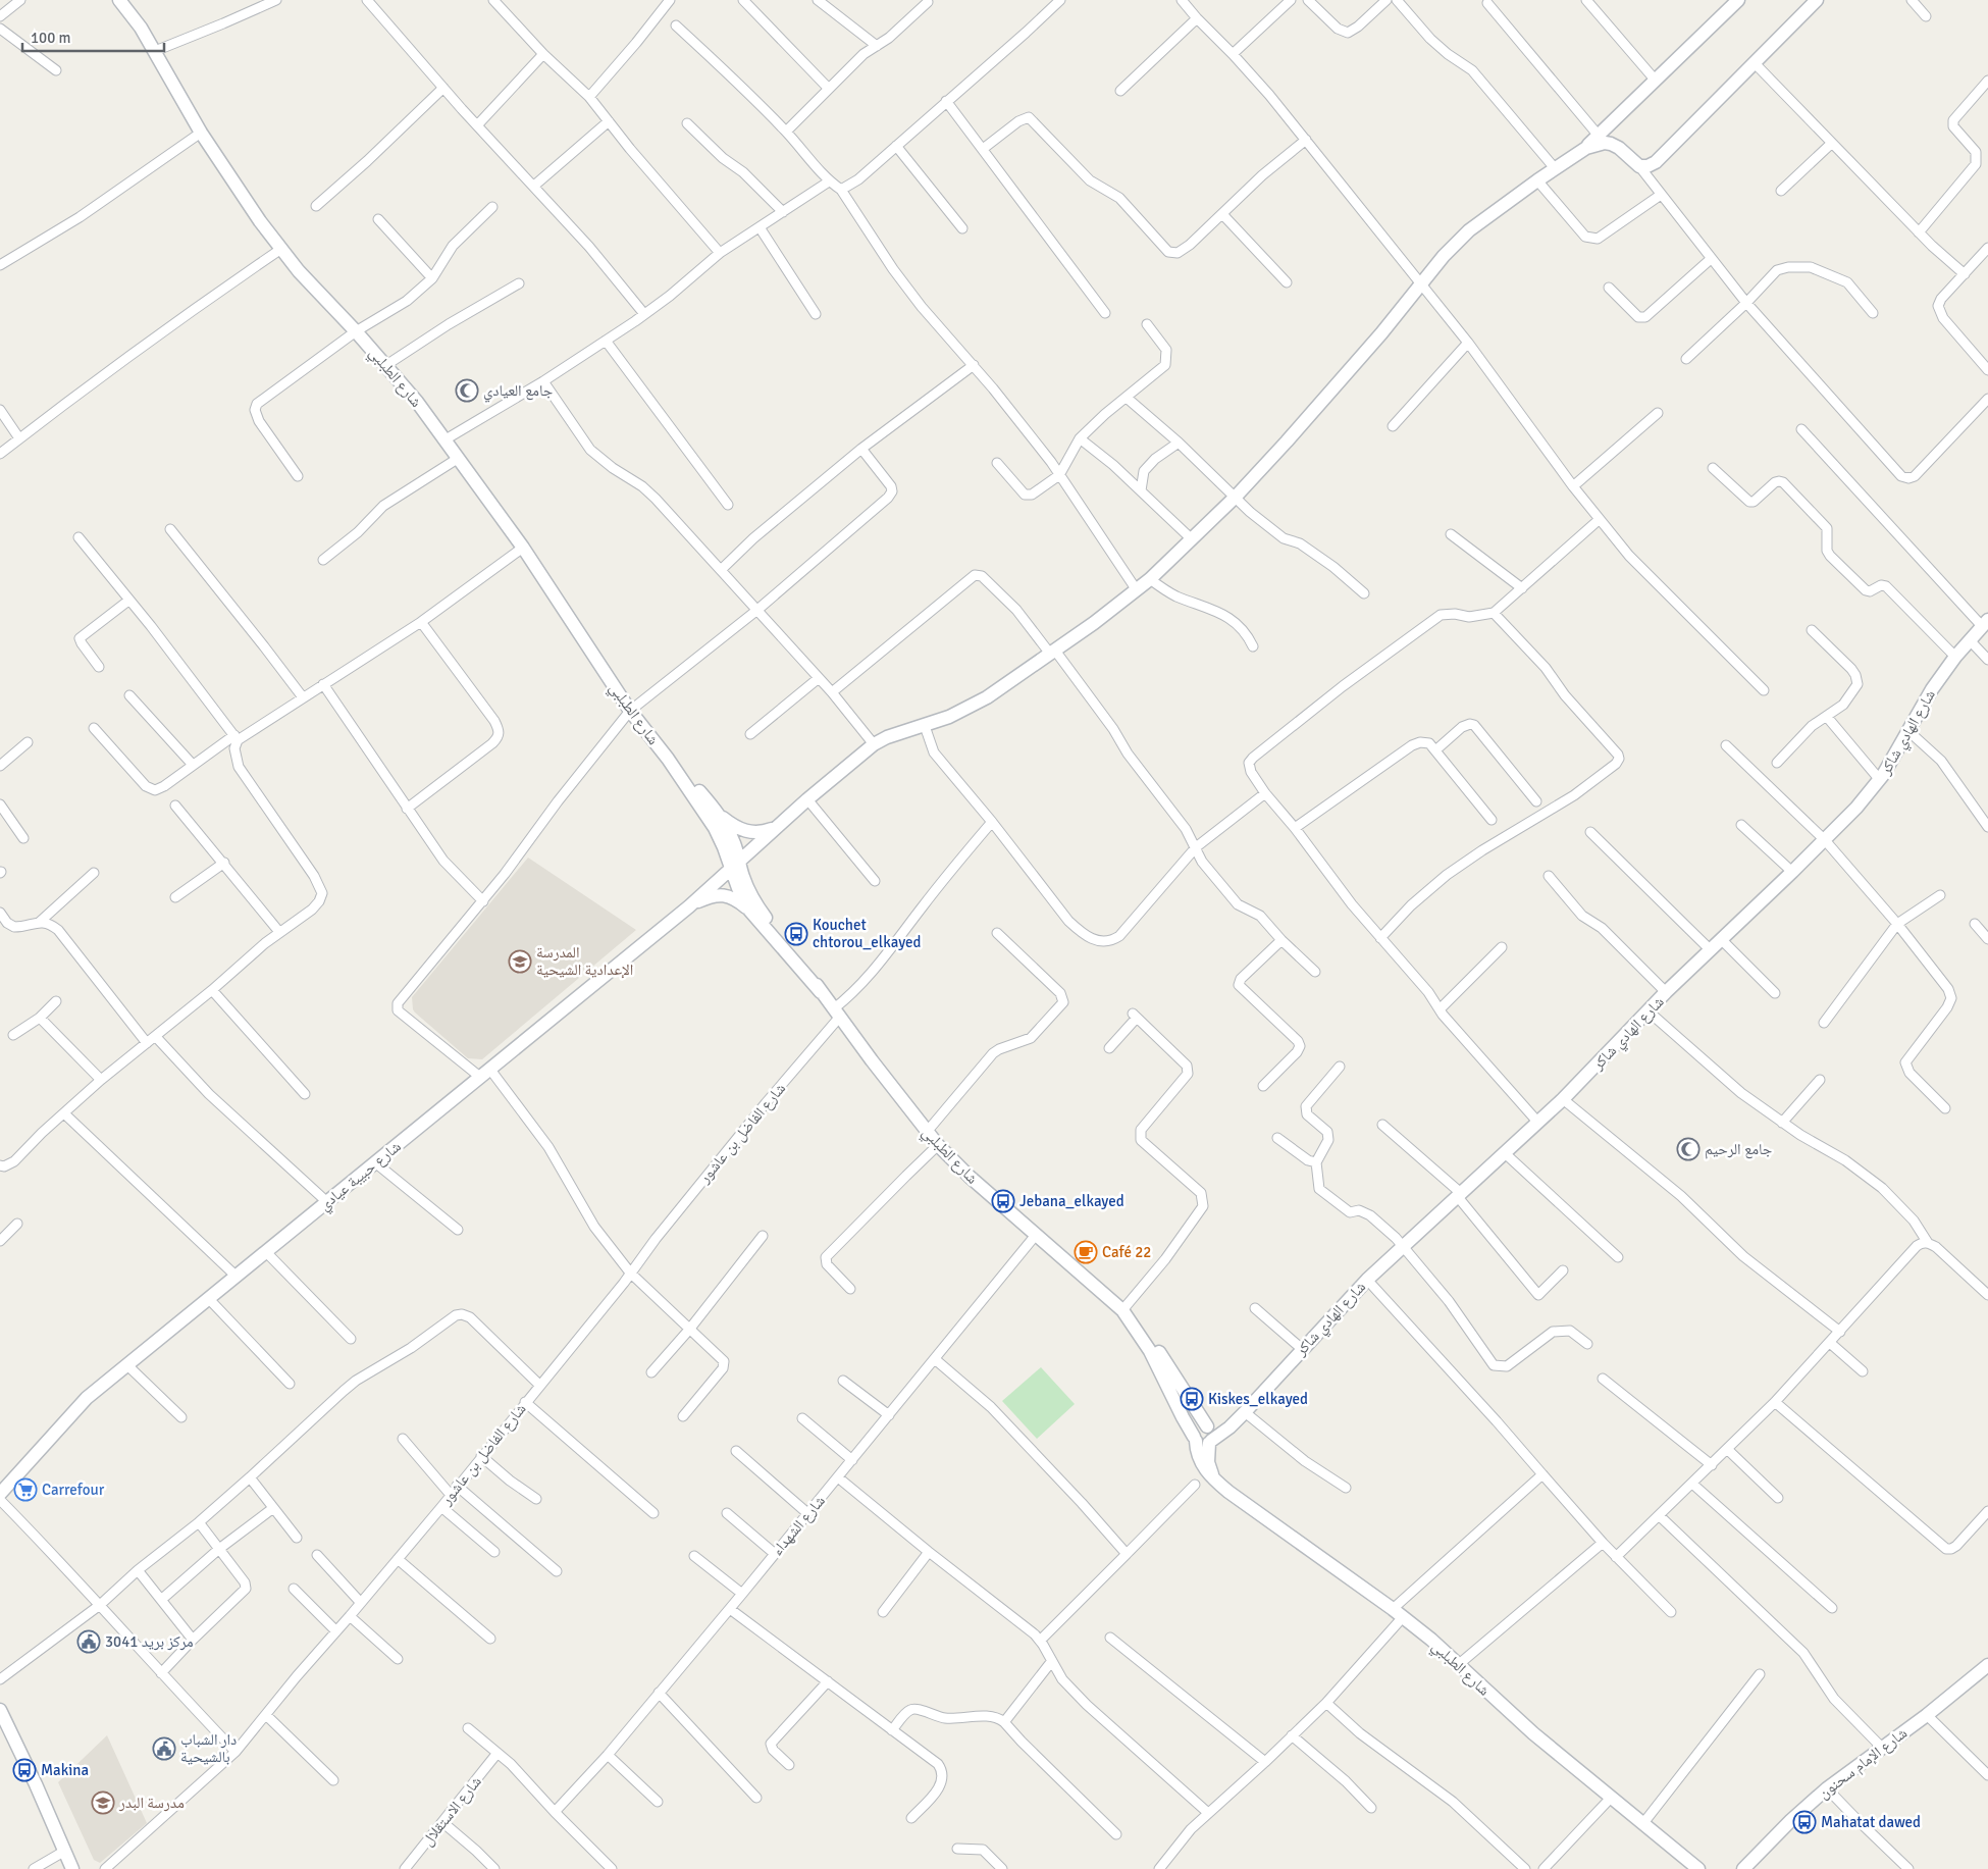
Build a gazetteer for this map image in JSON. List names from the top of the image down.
{
  "streets": {
    "street": [
      "شارع الطبلبي",
      "شارع الهادي شاكر",
      "شارع الفاضل بن عاشور",
      "شارع حبيبة عيادي",
      "شارع الشهداء",
      "شارع الإمام سحنون",
      "شارع الاستقلال"
    ]
  },
  "crossings": [
    ["شارع الطبلبي", "شارع الفاضل بن عاشور"],
    ["شارع الطبلبي", "شارع حبيبة عيادي"],
    ["شارع الطبلبي", "شارع الشهداء"]
  ],
  "places": {
    "mosque": ["جامع العيادي", "جامع الرحيم"],
    "bus stop": [
      "Kouchet chtorou_elkayed",
      "Jebana_elkayed",
      "Kiskes_elkayed",
      "Makina",
      "Mahatat dawed"
    ],
    "school or university": ["المدرسة الإعدادية الشيحية", "مدرسة البدر"],
    "cafe": ["Café 22"],
    "supermarket": ["Carrefour"],
    "public building": ["مركز بريد 3041", "دار الشباب بالشيحية"]
  },
  "scale_bar": "100 m"
}
